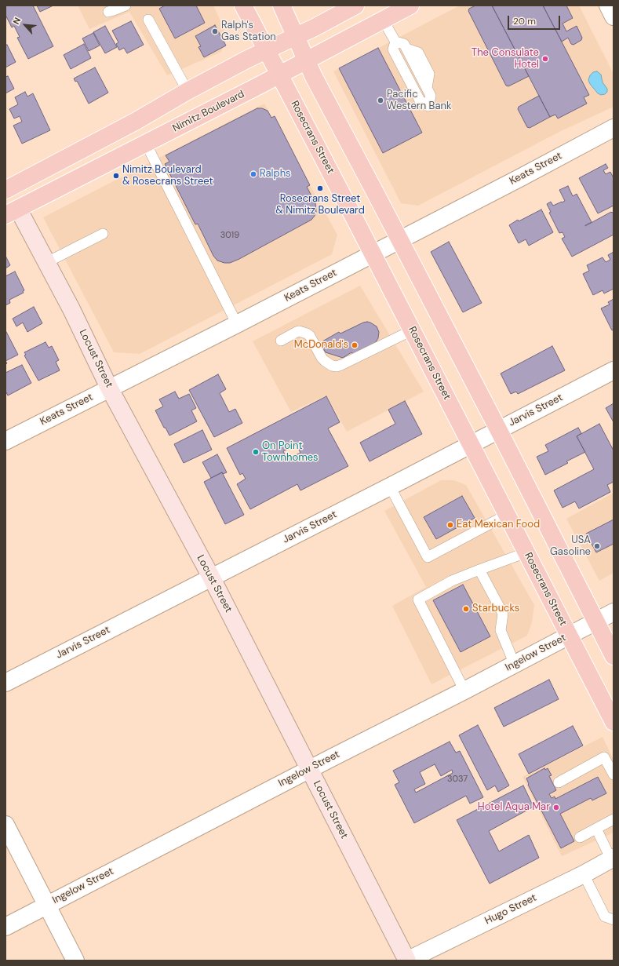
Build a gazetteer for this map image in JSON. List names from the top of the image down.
{
  "streets": {
    "main road": ["Nimitz Boulevard", "Rosecrans Street"],
    "street": [
      "Keats Street",
      "Locust Street",
      "Jarvis Street",
      "Ingelow Street",
      "Hugo Street"
    ]
  },
  "crossings": [
    ["Nimitz Boulevard", "Rosecrans Street"],
    ["Nimitz Boulevard", "Locust Street"],
    ["Rosecrans Street", "Keats Street"],
    ["Rosecrans Street", "Jarvis Street"],
    ["Rosecrans Street", "Ingelow Street"],
    ["Keats Street", "Locust Street"],
    ["Locust Street", "Jarvis Street"],
    ["Locust Street", "Ingelow Street"],
    ["Locust Street", "Hugo Street"]
  ],
  "places": [
    "Ralph's Gas Station",
    "The Consulate Hotel",
    "Pacific Western Bank",
    "Ralphs",
    "Nimitz Boulevard & Rosecrans Street",
    "Rosecrans Street & Nimitz Boulevard",
    "McDonald's",
    "On Point Townhomes",
    "Eat Mexican Food",
    "USA Gasoline",
    "Starbucks",
    "Hotel Aqua Mar"
  ],
  "house_numbers": ["3019", "3037"],
  "scale_bar": "20 m",
  "north": "top left"
}
